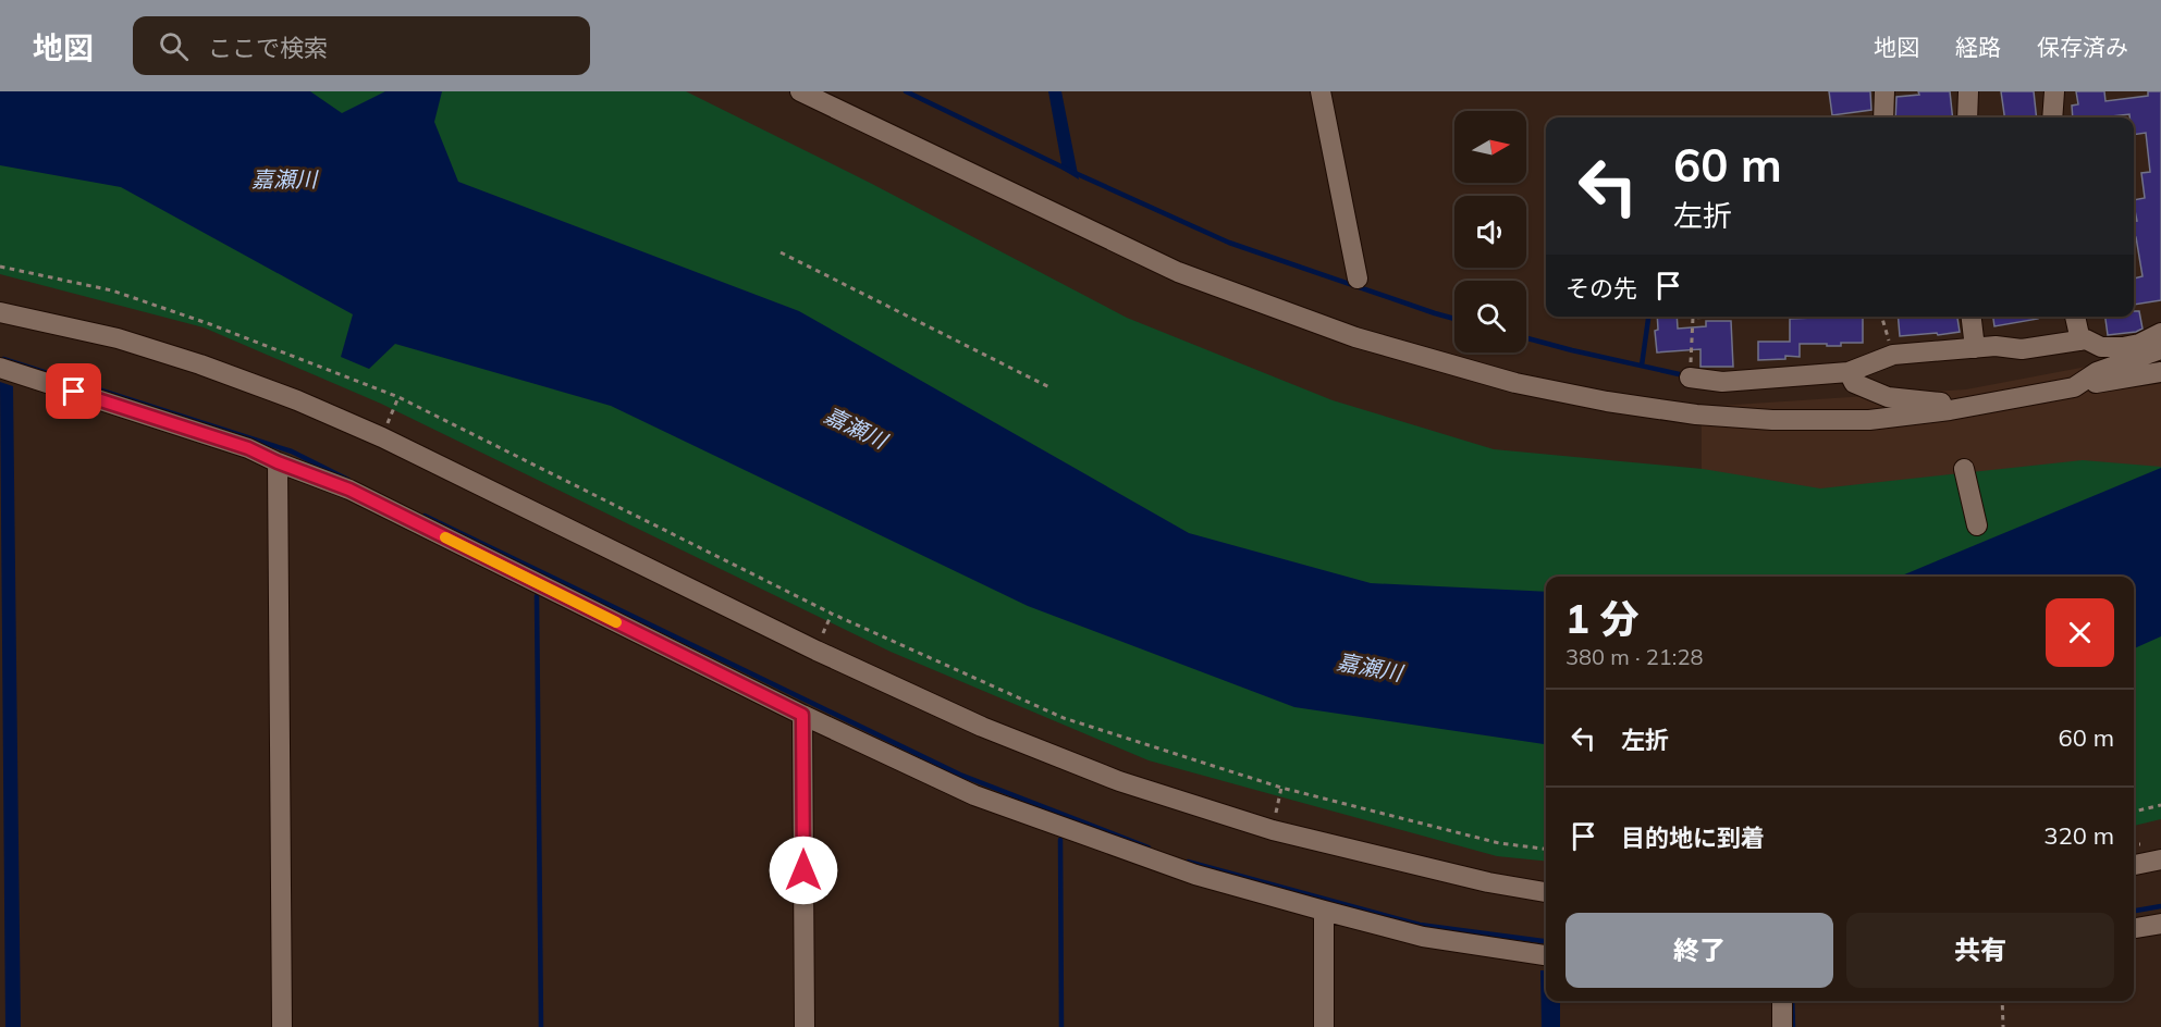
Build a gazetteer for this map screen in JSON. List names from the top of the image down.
{
  "water": ["嘉瀬川"],
  "north": "right",
  "page": {
    "header": "地図",
    "search": "ここで検索",
    "nav": ["地図", "経路", "保存済み"],
    "turn": ["60 m", "左折"],
    "then": "その先",
    "heading": ["1 分", "380 m · 21:28"],
    "list": [
      {
        "name": "左折",
        "value": "60 m"
      },
      {
        "name": "目的地に到着",
        "value": "320 m"
      }
    ],
    "buttons": ["終了", "共有"]
  }
}
